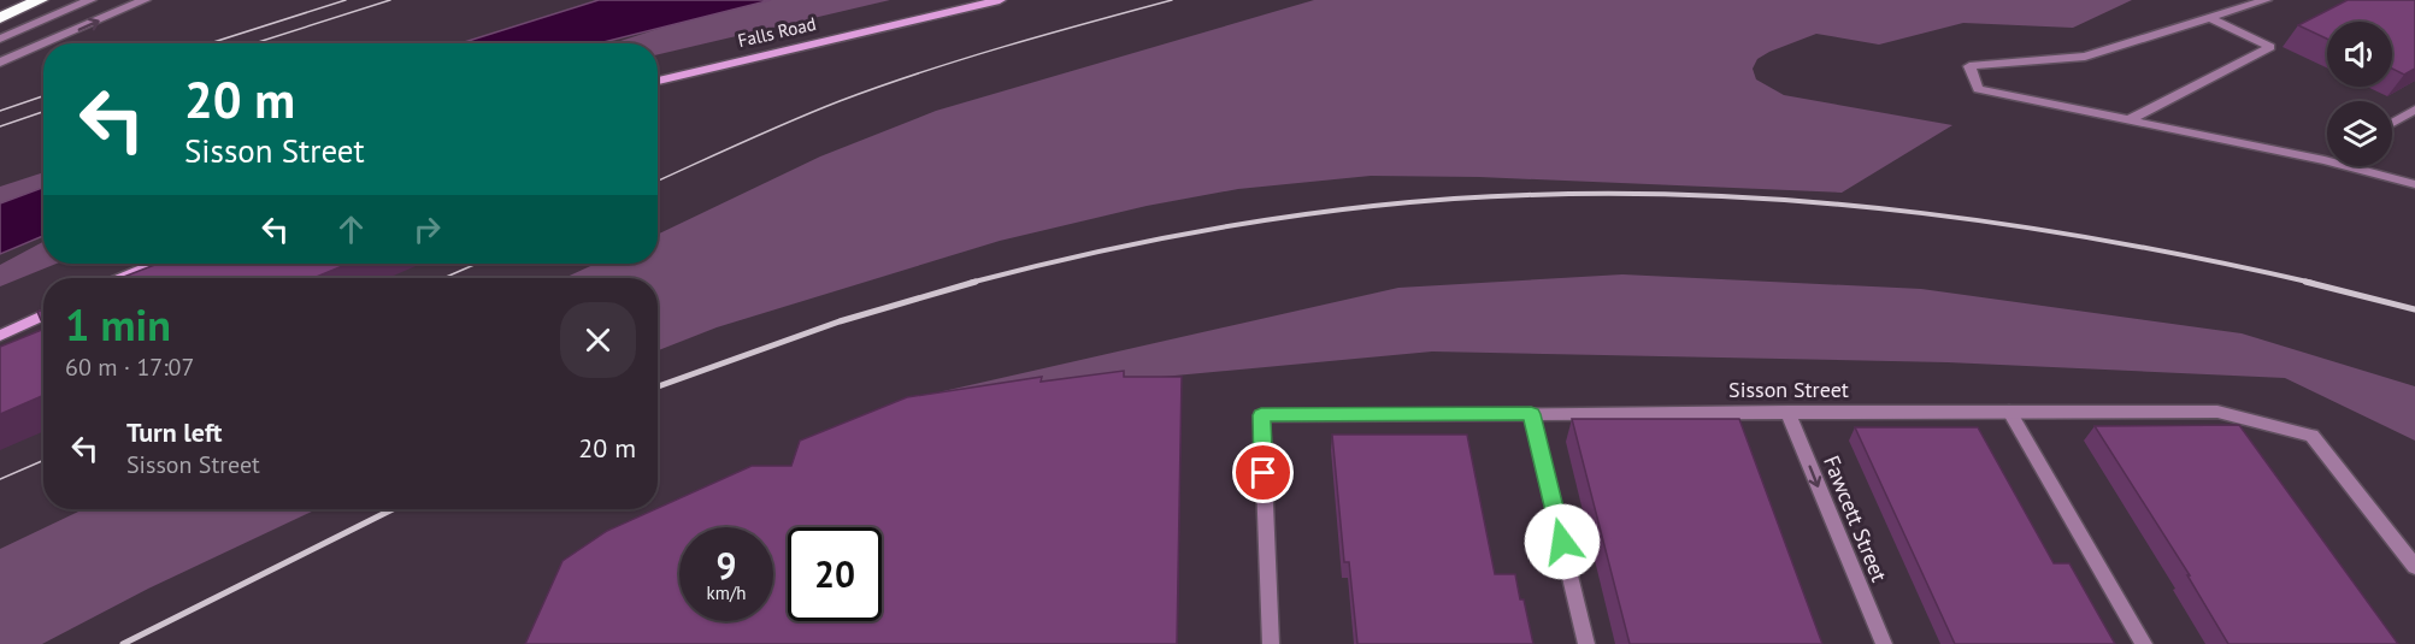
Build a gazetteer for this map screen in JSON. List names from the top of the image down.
{
  "streets": {
    "main road": ["Falls Road"],
    "street": ["Sisson Street", "Fawcett Street"]
  },
  "crossings": [
    ["Sisson Street", "Fawcett Street"]
  ],
  "one_way": ["Fawcett Street"],
  "page": {
    "turn": ["20 m", "Sisson Street"],
    "heading": ["1 min", "60 m · 17:07"],
    "list": [
      {
        "name": "Turn left",
        "note": "Sisson Street",
        "value": "20 m"
      }
    ],
    "speed": "9 km/h",
    "limit": "20"
  }
}
